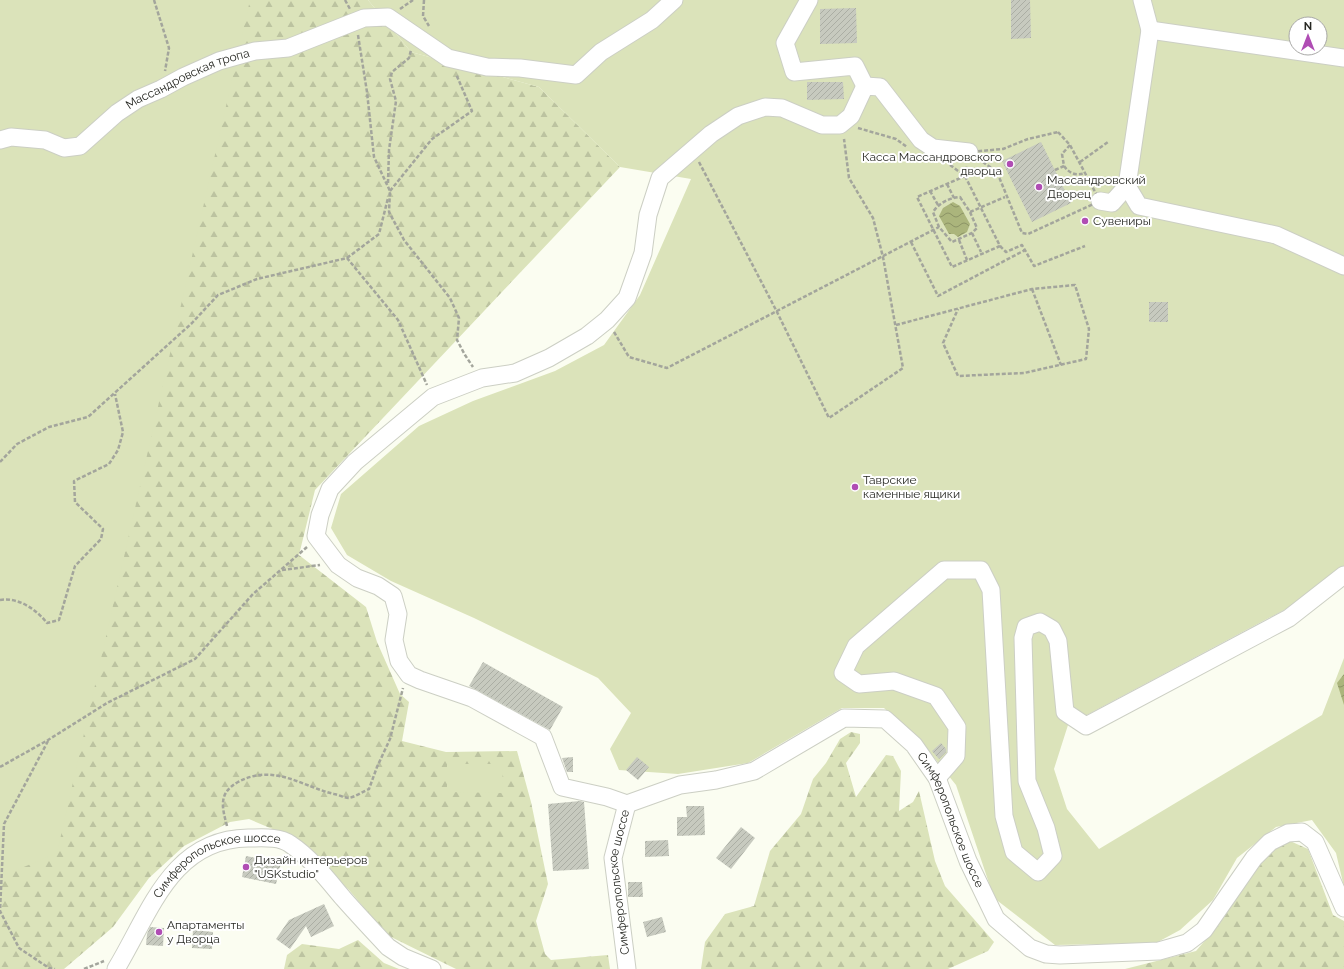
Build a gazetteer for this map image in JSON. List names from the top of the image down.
{
  "streets": {
    "street": ["Массандровская тропа", "Симферопольское шоссе"]
  },
  "places": [
    "Касса Массандровского дворца",
    "Массандровский Дворец",
    "Сувениры",
    "Таврские каменные ящики",
    "Дизайн интерьеров \"USKstudio\"",
    "Апартаменты у Дворца"
  ],
  "north": "top"
}
